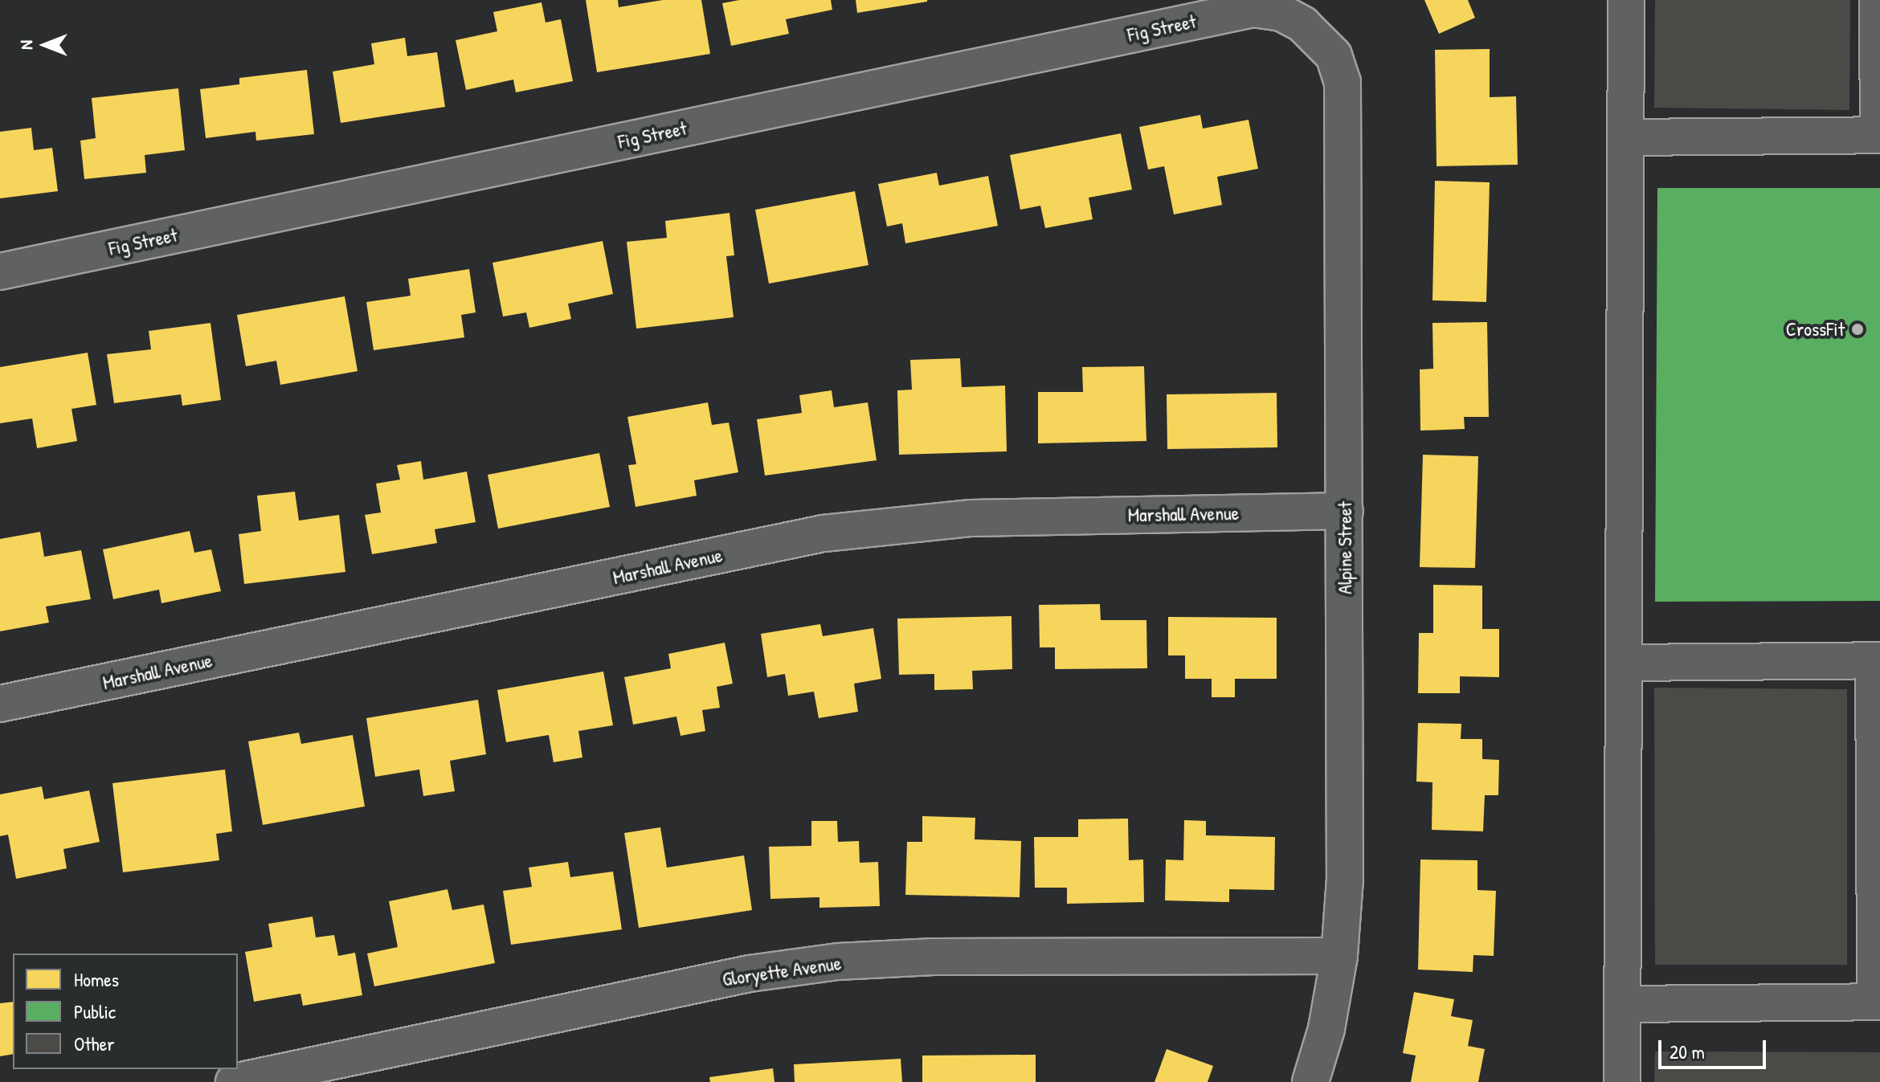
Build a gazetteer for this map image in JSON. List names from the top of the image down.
{
  "streets": {
    "street": [
      "Fig Street",
      "Marshall Avenue",
      "Alpine Street",
      "Gloryette Avenue"
    ]
  },
  "crossings": [
    ["Fig Street", "Alpine Street"],
    ["Marshall Avenue", "Alpine Street"],
    ["Alpine Street", "Gloryette Avenue"]
  ],
  "places": ["CrossFit"],
  "legend": ["Homes", "Public", "Other"],
  "scale_bar": "20 m",
  "north": "left"
}
